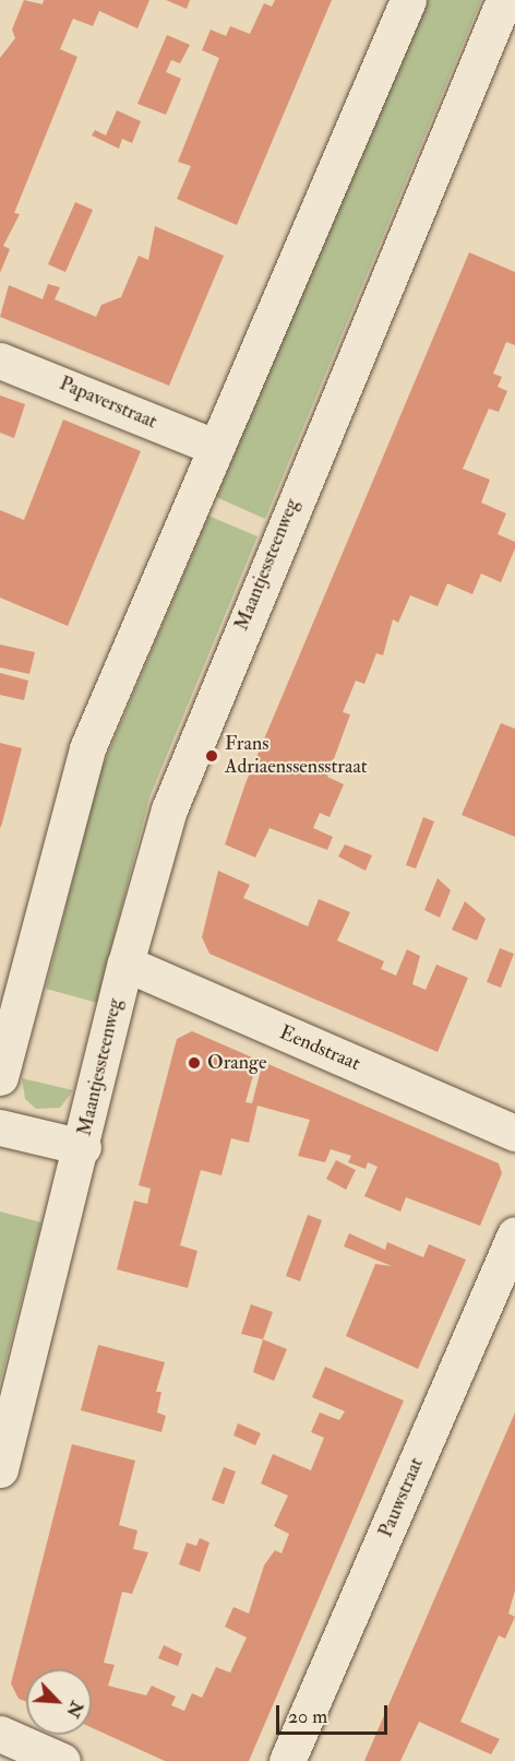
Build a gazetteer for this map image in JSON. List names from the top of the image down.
{
  "streets": {
    "street": [
      "Papaverstraat",
      "Maantjessteenweg",
      "Eendstraat",
      "Pauwstraat"
    ]
  },
  "crossings": [
    ["Maantjessteenweg", "Eendstraat"]
  ],
  "places": ["Frans Adriaenssensstraat", "Orange"],
  "scale_bar": "20 m",
  "north": "bottom right"
}
